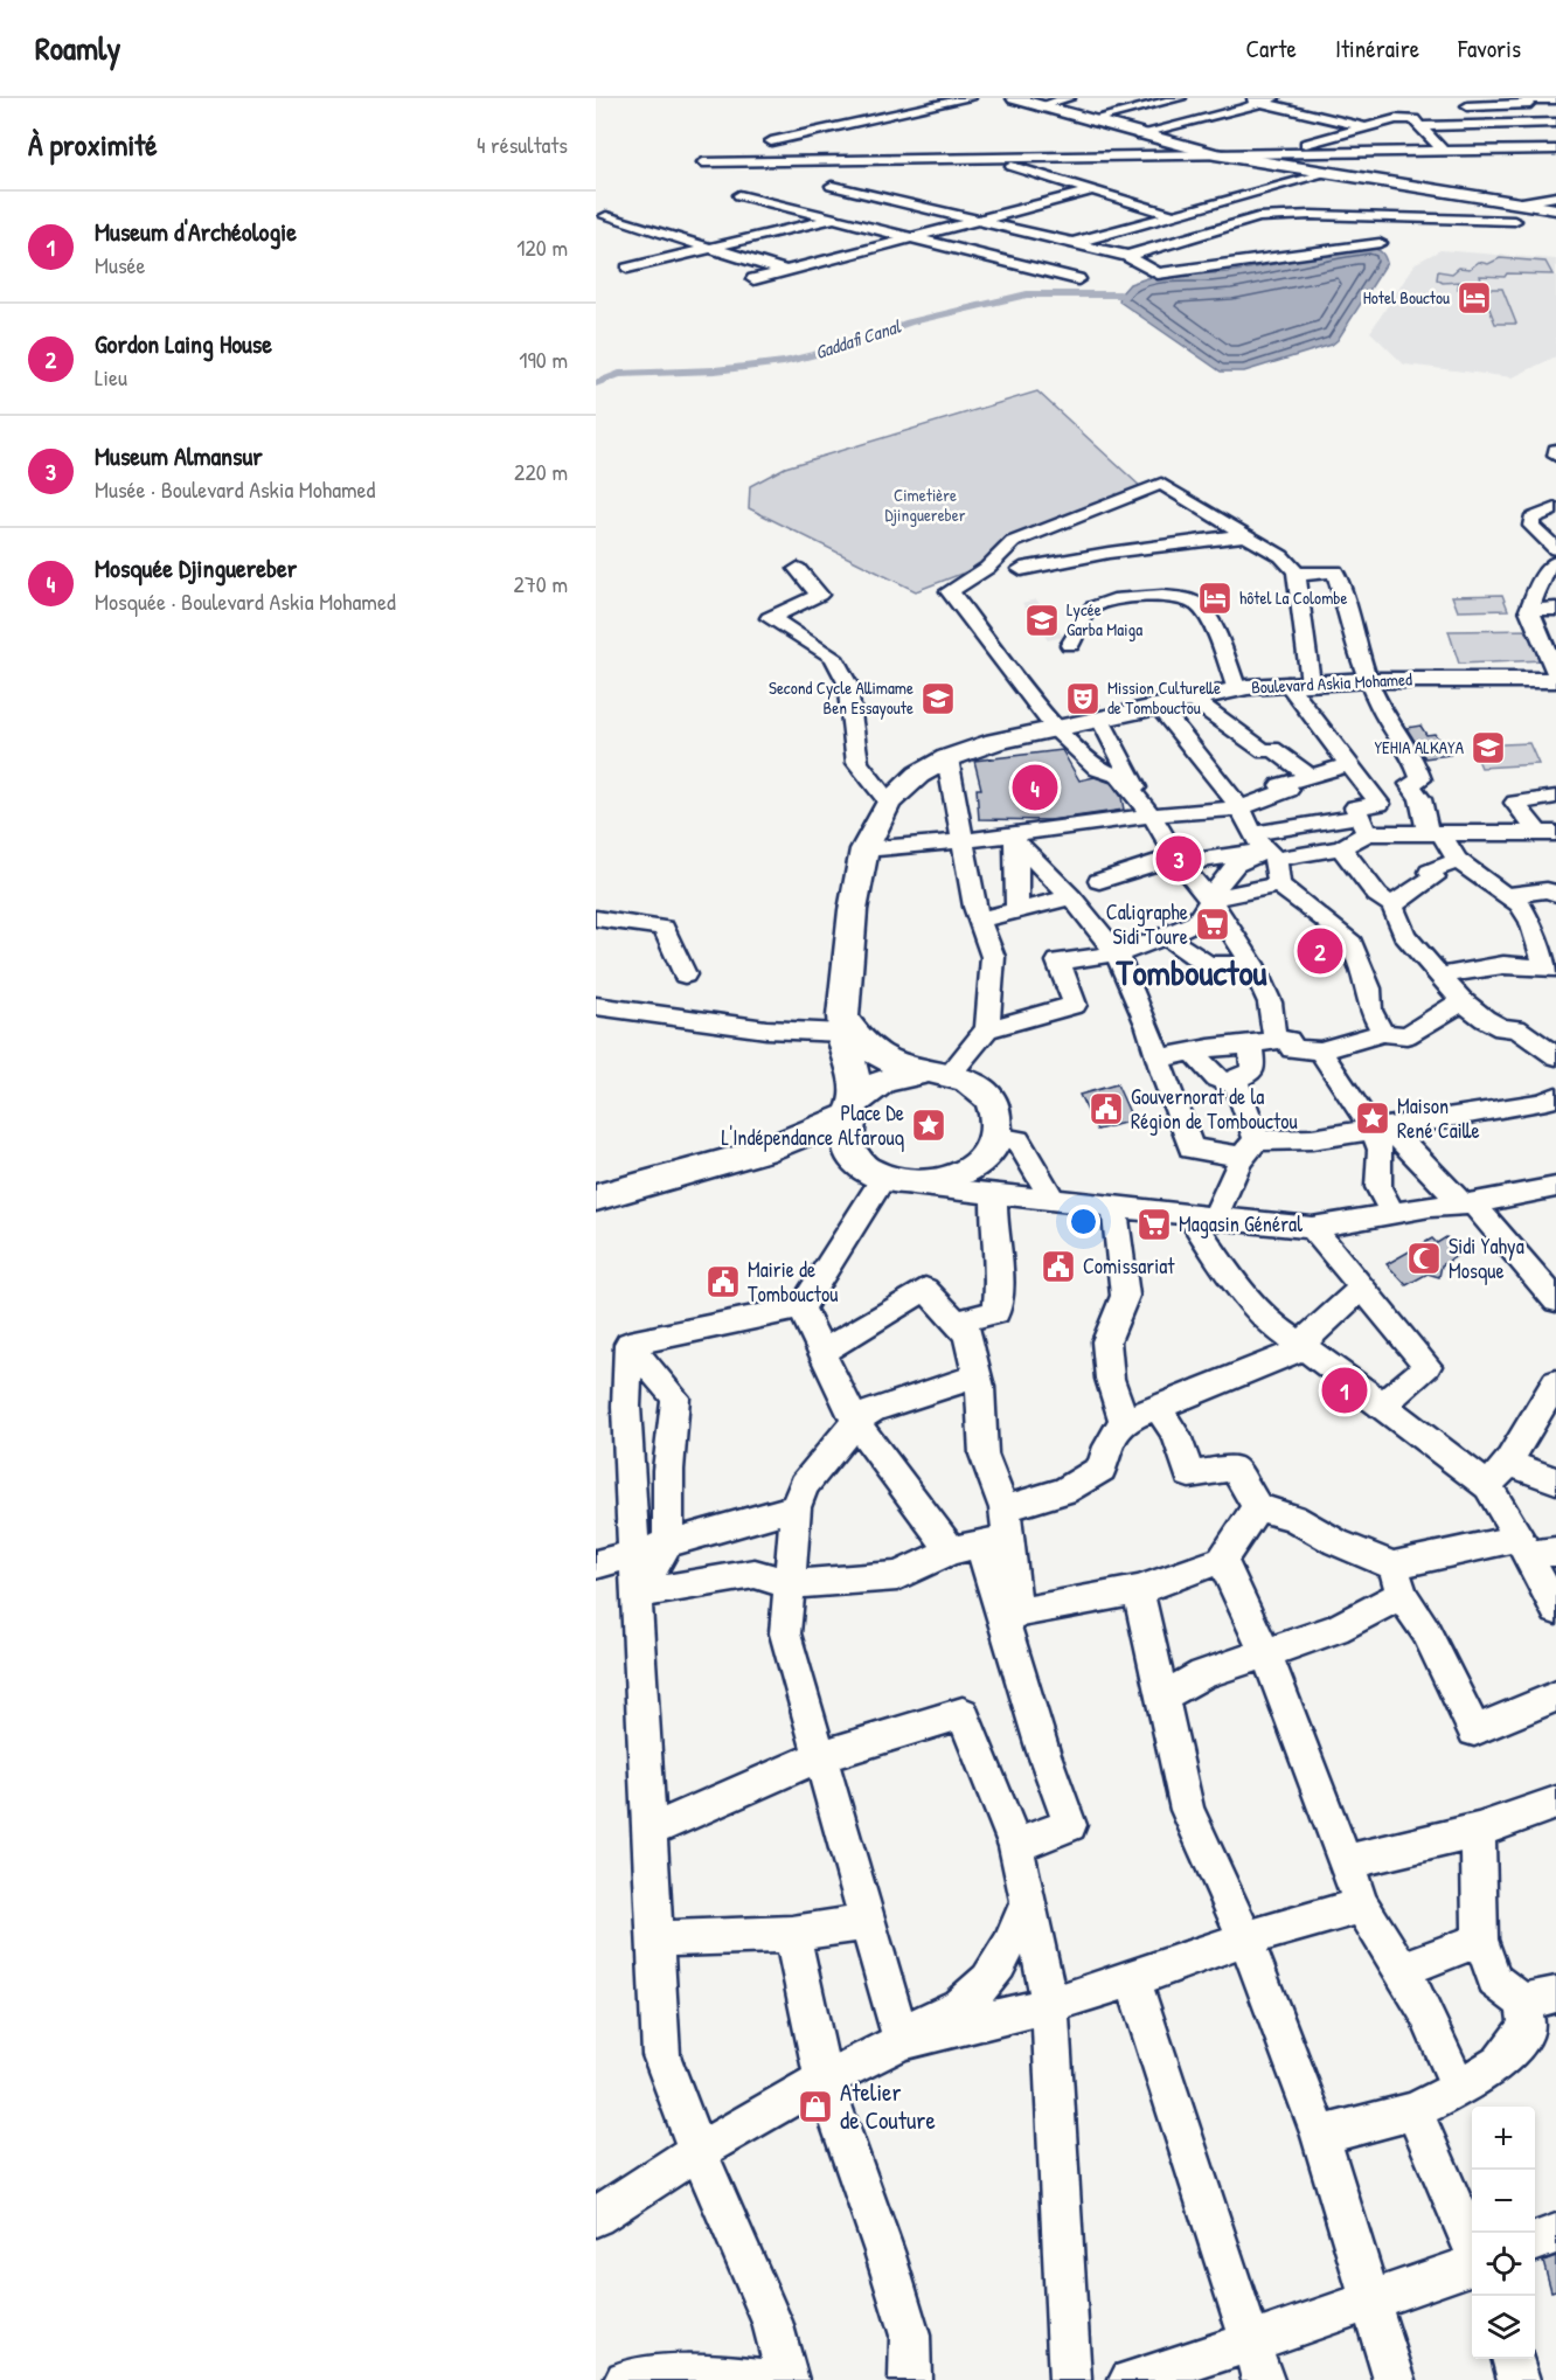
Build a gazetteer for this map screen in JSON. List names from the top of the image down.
{
  "streets": {
    "main road": ["Boulevard Askia Mohamed"]
  },
  "districts": ["Tombouctou"],
  "water": ["Gaddafi Canal"],
  "parks": ["Cimetière Djinguereber"],
  "places": {
    "hotel": ["Hotel Bouctou", "hôtel La Colombe"],
    "school or university": ["Lycée Garba Maiga", "Second Cycle Allimame Ben Essayoute", "YEHIA ALKAYA"],
    "theatre": ["Mission Culturelle de Tombouctou"],
    "supermarket": ["Caligraphe Sidi Toure", "Magasin Général"],
    "public building": ["Gouvernorat de la Région de Tombouctou", "Comissariat", "Mairie de Tombouctou"],
    "place": ["Maison René Caille", "Place De L'Indépendance Alfarouq"],
    "mosque": ["Sidi Yahya Mosque"],
    "shop": ["Atelier de Couture"]
  },
  "page": {
    "header": "Roamly",
    "nav": ["Carte", "Itinéraire", "Favoris"],
    "heading": ["À proximité", "4 résultats"],
    "list": [
      {
        "mark": "1",
        "name": "Museum d'Archéologie",
        "note": "Musée",
        "value": "120 m"
      },
      {
        "mark": "2",
        "name": "Gordon Laing House",
        "note": "Lieu",
        "value": "190 m"
      },
      {
        "mark": "3",
        "name": "Museum Almansur",
        "note": "Musée · Boulevard Askia Mohamed",
        "value": "220 m"
      },
      {
        "mark": "4",
        "name": "Mosquée Djinguereber",
        "note": "Mosquée · Boulevard Askia Mohamed",
        "value": "270 m"
      }
    ],
    "pins": [
      "4",
      "3",
      "2",
      "1"
    ],
    "map_buttons": ["+", "−"]
  }
}
